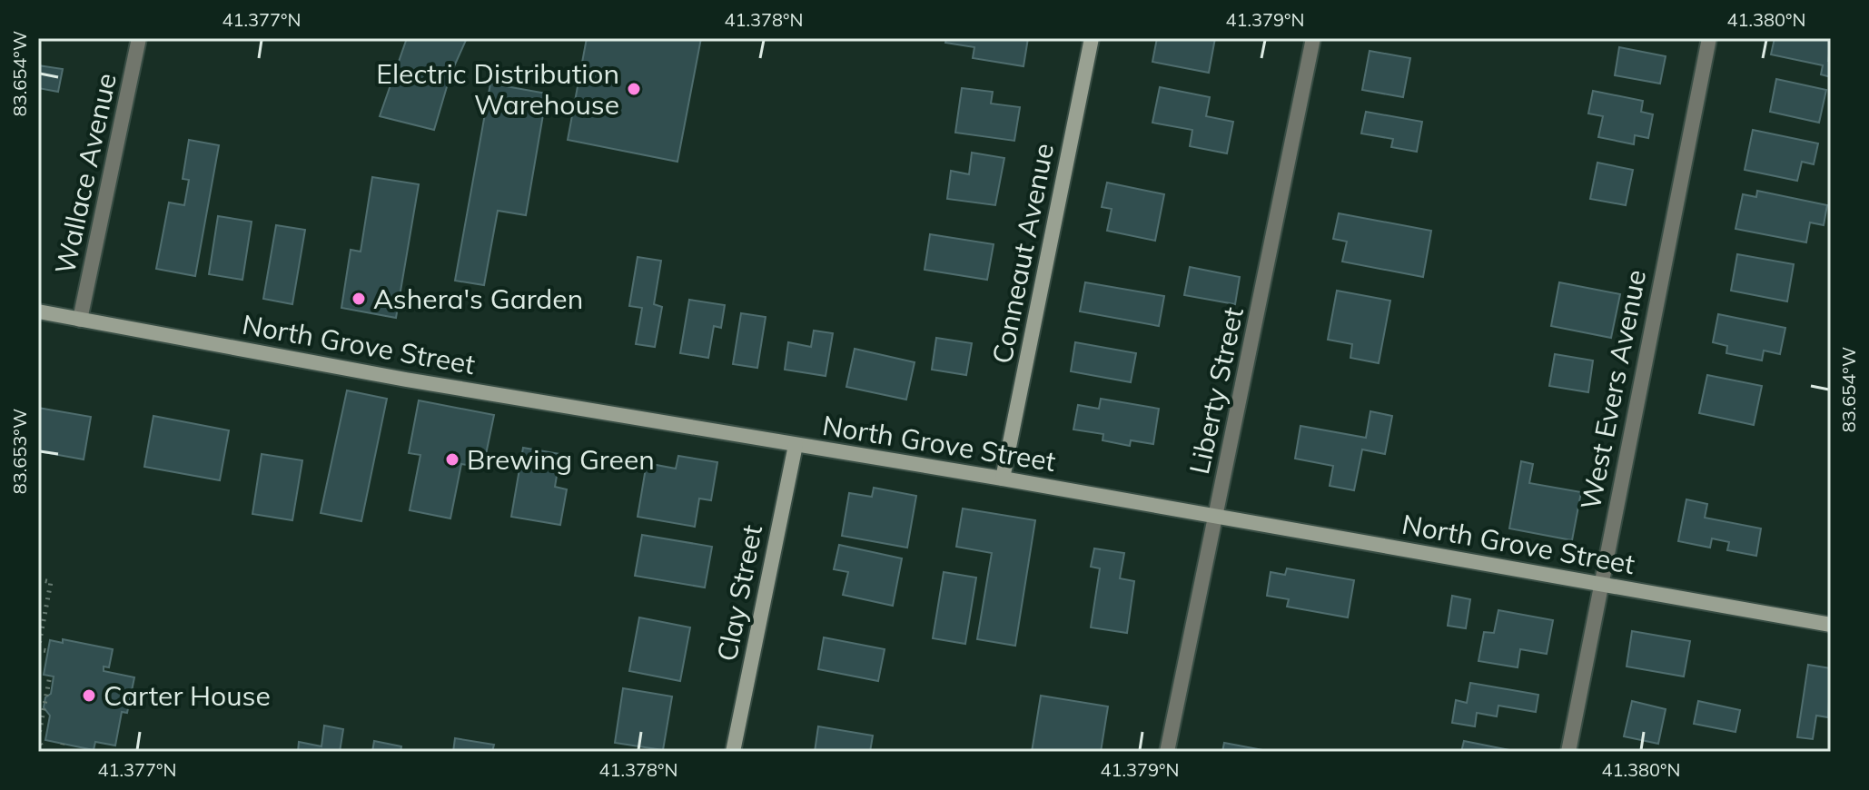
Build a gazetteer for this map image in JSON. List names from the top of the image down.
{
  "streets": {
    "street": [
      "Wallace Avenue",
      "Conneaut Avenue",
      "North Grove Street",
      "West Evers Avenue",
      "Liberty Street",
      "Clay Street"
    ]
  },
  "crossings": [
    ["Wallace Avenue", "North Grove Street"],
    ["Conneaut Avenue", "North Grove Street"],
    ["North Grove Street", "West Evers Avenue"],
    ["North Grove Street", "Liberty Street"],
    ["North Grove Street", "Clay Street"]
  ],
  "places": [
    "Electric Distribution Warehouse",
    "Ashera's Garden",
    "Brewing Green",
    "Carter House"
  ],
  "coordinates": [
    "41.377°N",
    "41.378°N",
    "41.379°N",
    "41.380°N",
    "83.654°W",
    "83.653°W"
  ]
}
